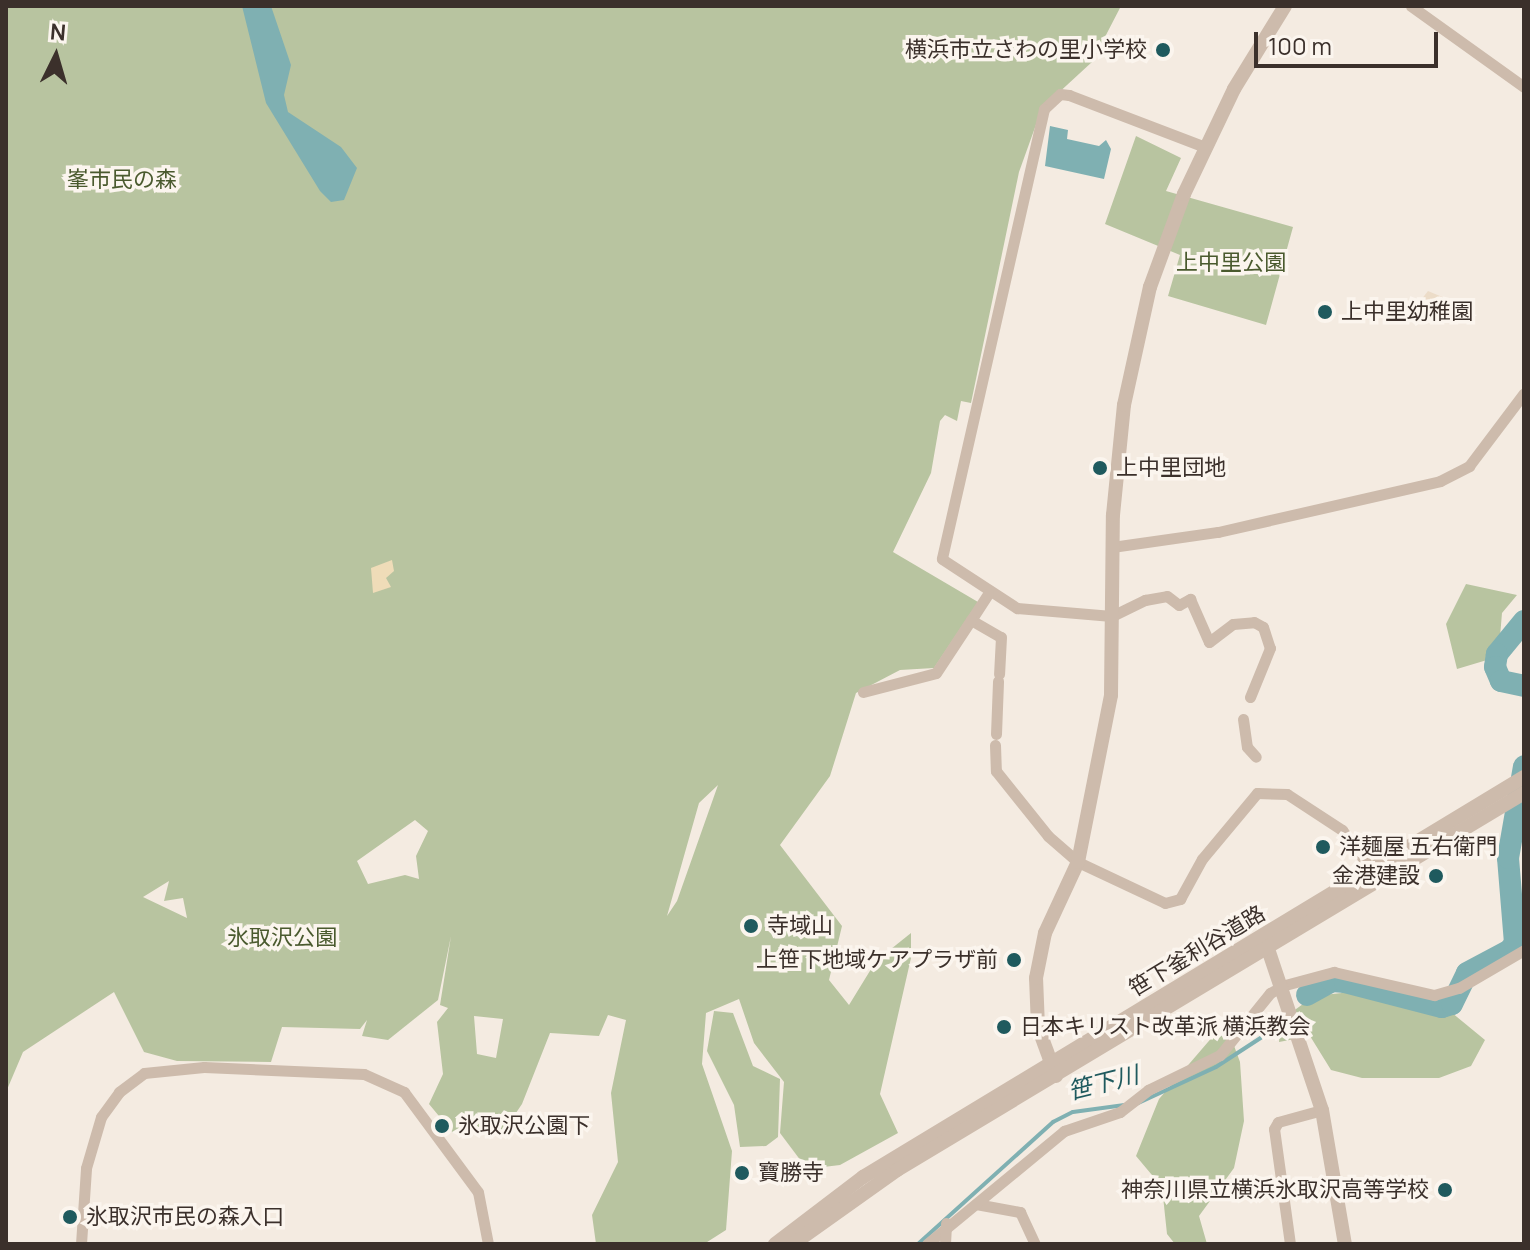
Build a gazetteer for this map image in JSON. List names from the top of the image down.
{
  "streets": {
    "street": ["笹下釜利谷道路"]
  },
  "water": ["笹下川"],
  "parks": ["峯市民の森", "上中里公園", "氷取沢公園"],
  "places": [
    "横浜市立さわの里小学校",
    "上中里幼稚園",
    "上中里団地",
    "洋麺屋 五右衛門",
    "金港建設",
    "寺域山",
    "上笹下地域ケアプラザ前",
    "日本キリスト改革派 横浜教会",
    "氷取沢公園下",
    "寶勝寺",
    "神奈川県立横浜氷取沢高等学校",
    "氷取沢市民の森入口"
  ],
  "scale_bar": "100 m",
  "north": "top"
}
